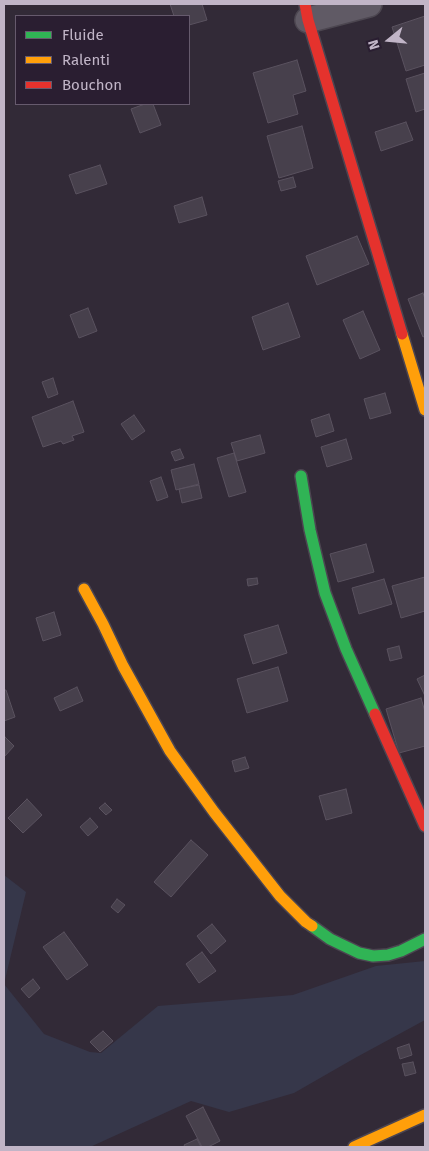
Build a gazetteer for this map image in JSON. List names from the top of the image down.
{
  "legend": ["Fluide", "Ralenti", "Bouchon"],
  "north": "left"
}
